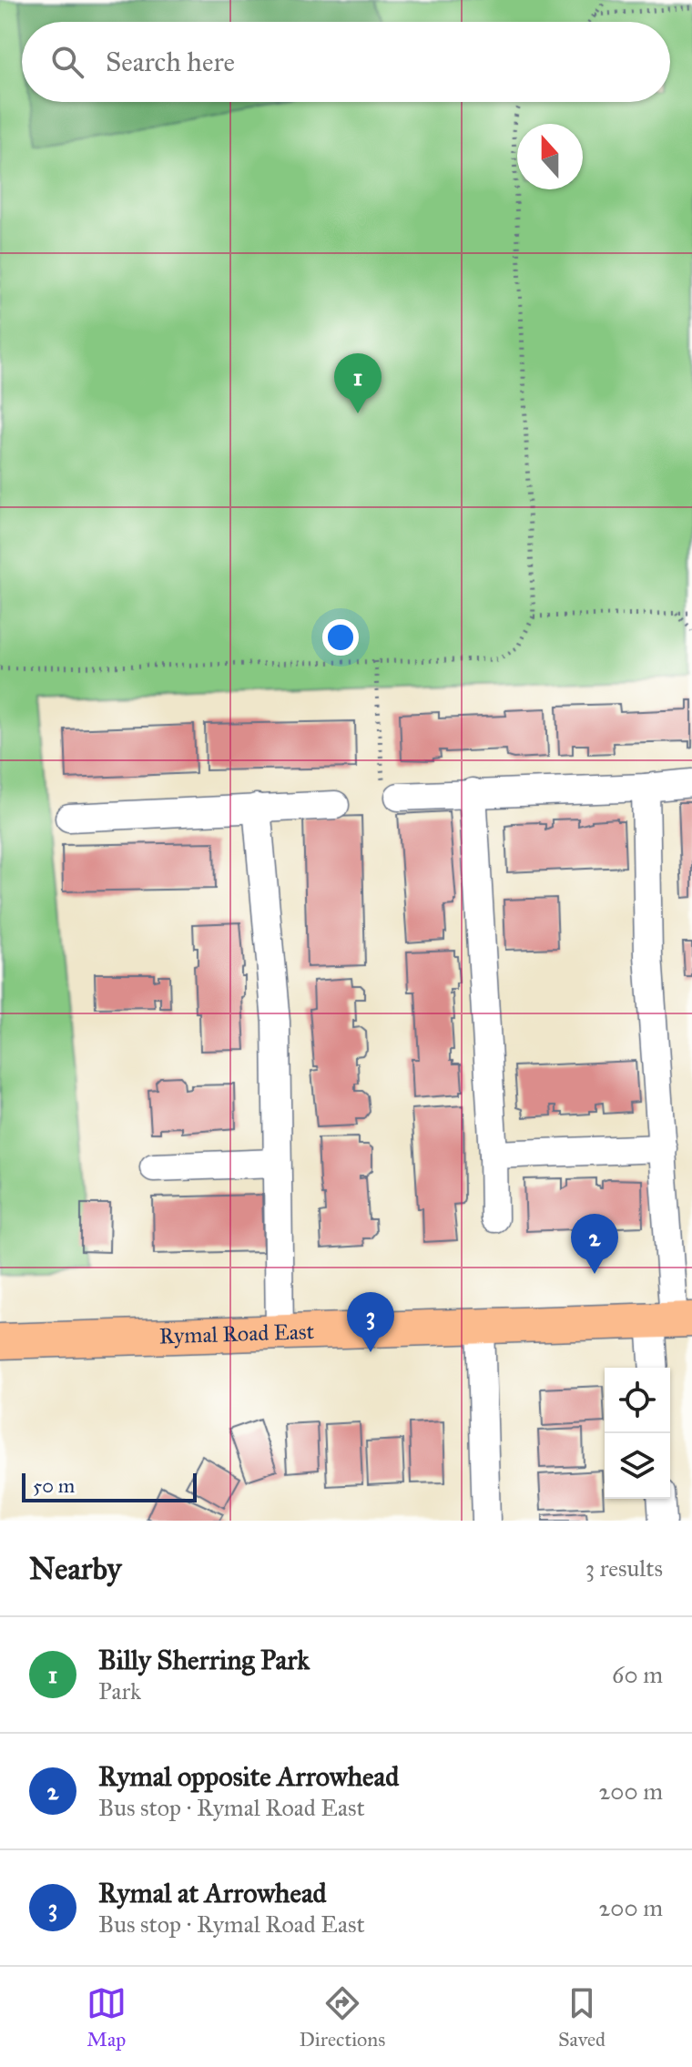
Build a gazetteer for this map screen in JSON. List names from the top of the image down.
{
  "streets": {
    "main road": ["Rymal Road East"]
  },
  "scale_bar": "50 m",
  "north": "top",
  "page": {
    "search": "Search here",
    "pins": ["1", "2", "3"],
    "scale": "50 m",
    "heading": ["Nearby", "3 results"],
    "list": [
      {
        "mark": "1",
        "name": "Billy Sherring Park",
        "note": "Park",
        "value": "60 m"
      },
      {
        "mark": "2",
        "name": "Rymal opposite Arrowhead",
        "note": "Bus stop · Rymal Road East",
        "value": "200 m"
      },
      {
        "mark": "3",
        "name": "Rymal at Arrowhead",
        "note": "Bus stop · Rymal Road East",
        "value": "200 m"
      }
    ],
    "nav": ["Map", "Directions", "Saved"]
  }
}
